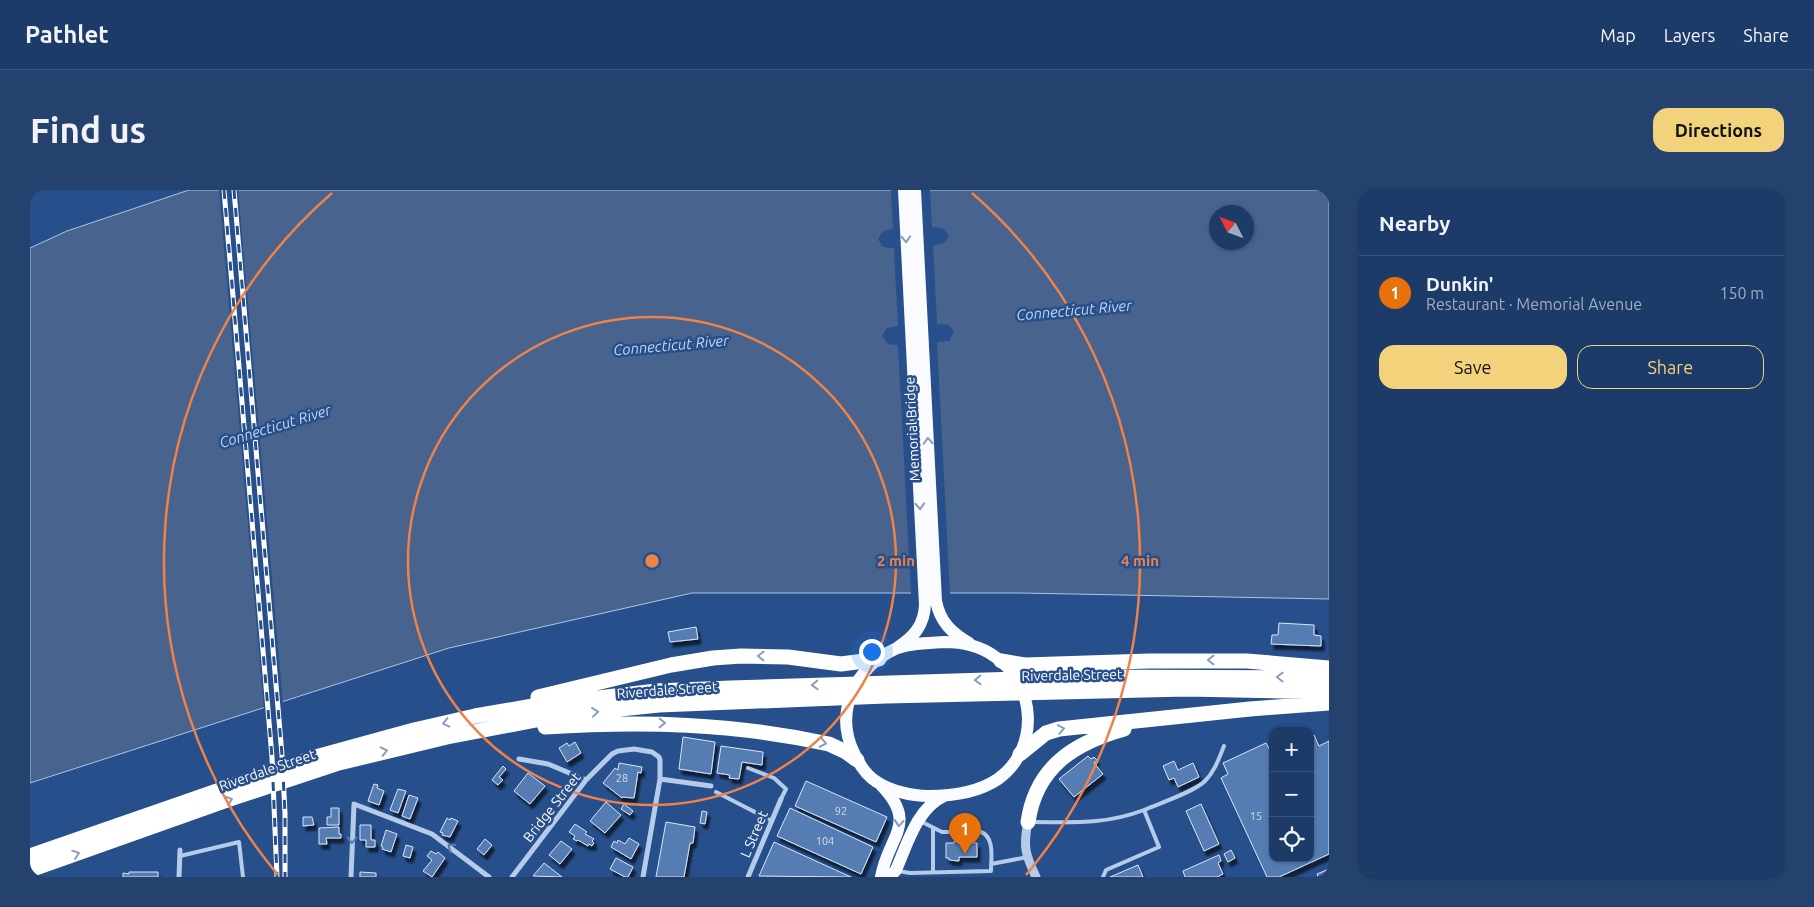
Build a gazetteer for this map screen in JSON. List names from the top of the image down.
{
  "streets": {
    "highway": ["Riverdale Street"],
    "main road": ["Memorial Bridge"],
    "street": ["Bridge Street", "L Street"]
  },
  "water": ["Connecticut River"],
  "house_numbers": [
    "28",
    "92",
    "15",
    "104"
  ],
  "north": "top left",
  "page": {
    "header": "Pathlet",
    "nav": ["Map", "Layers", "Share"],
    "buttons": [
      "Directions",
      ["Save", "Share"]
    ],
    "title": "Find us",
    "heading": "Nearby",
    "list": [
      {
        "mark": "1",
        "name": "Dunkin'",
        "note": "Restaurant · Memorial Avenue",
        "value": "150 m"
      }
    ],
    "map_buttons": ["+", "−"],
    "pins": "1"
  },
  "rings": ["2 min", "4 min"]
}
